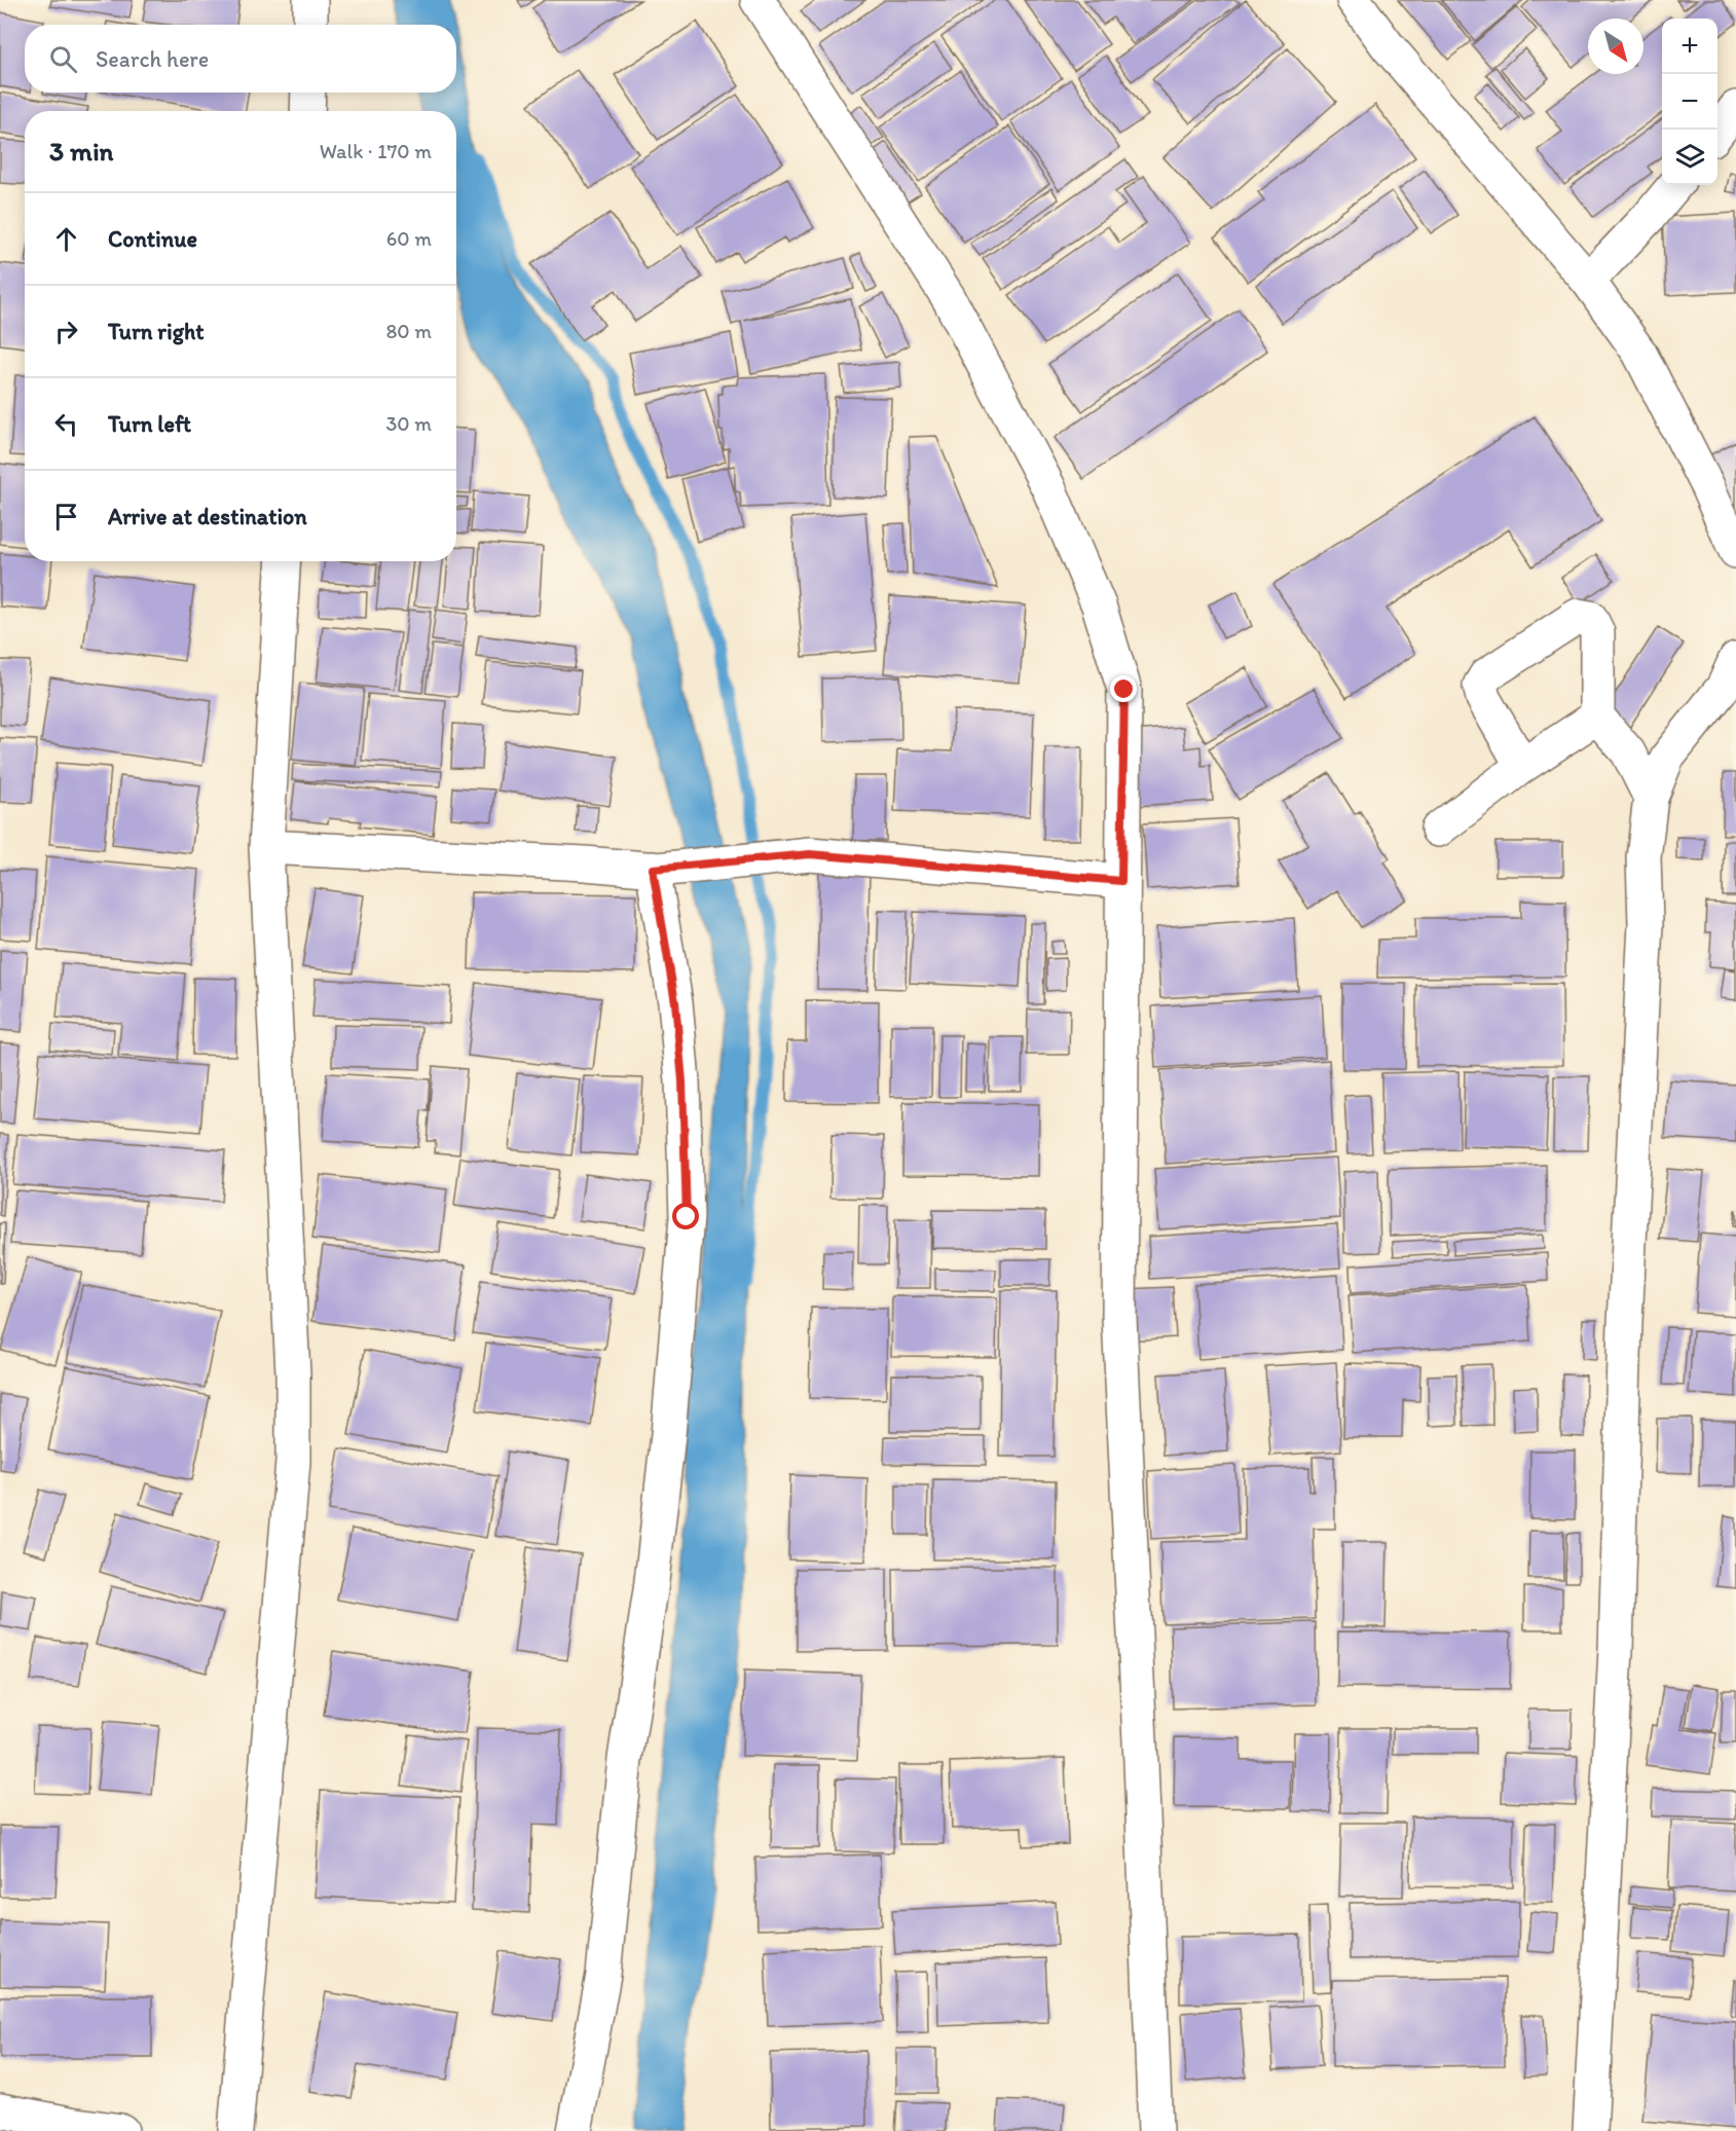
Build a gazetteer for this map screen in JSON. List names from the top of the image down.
{
  "north": "bottom right",
  "page": {
    "map_buttons": ["+", "−"],
    "search": "Search here",
    "heading": ["3 min", "Walk · 170 m"],
    "list": [
      ["Continue", "60 m"],
      ["Turn right", "80 m"],
      ["Turn left", "30 m"],
      "Arrive at destination"
    ]
  }
}
